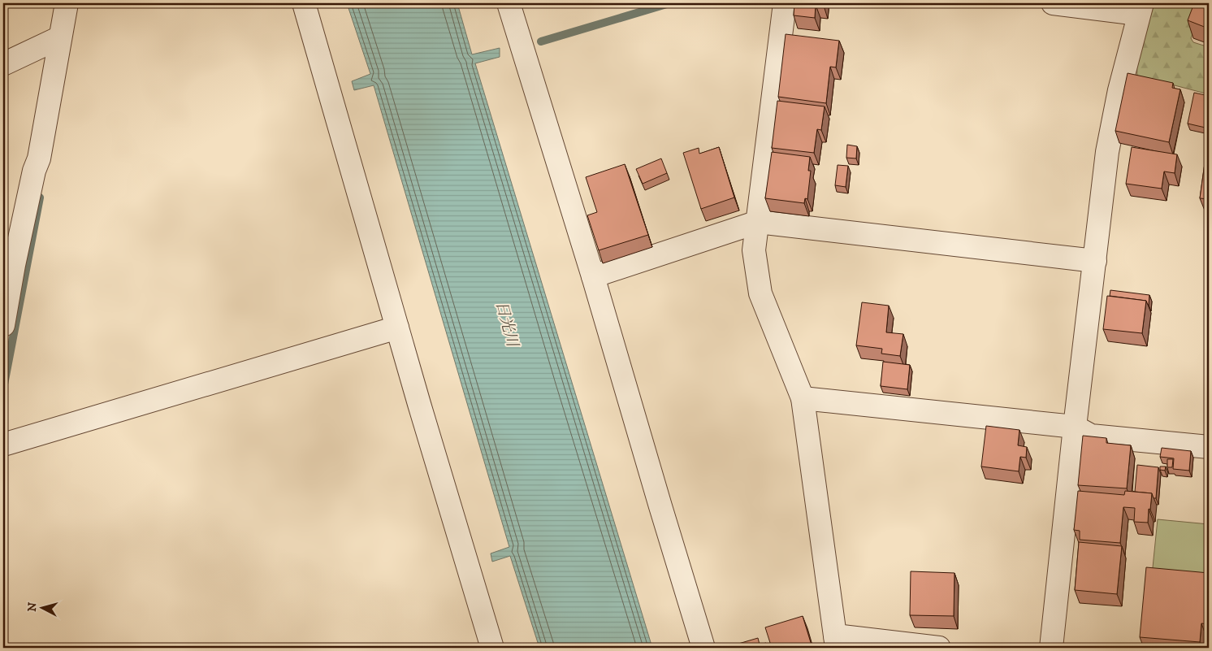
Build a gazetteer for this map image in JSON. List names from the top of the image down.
{
  "water": ["日光川"],
  "north": "left"
}
